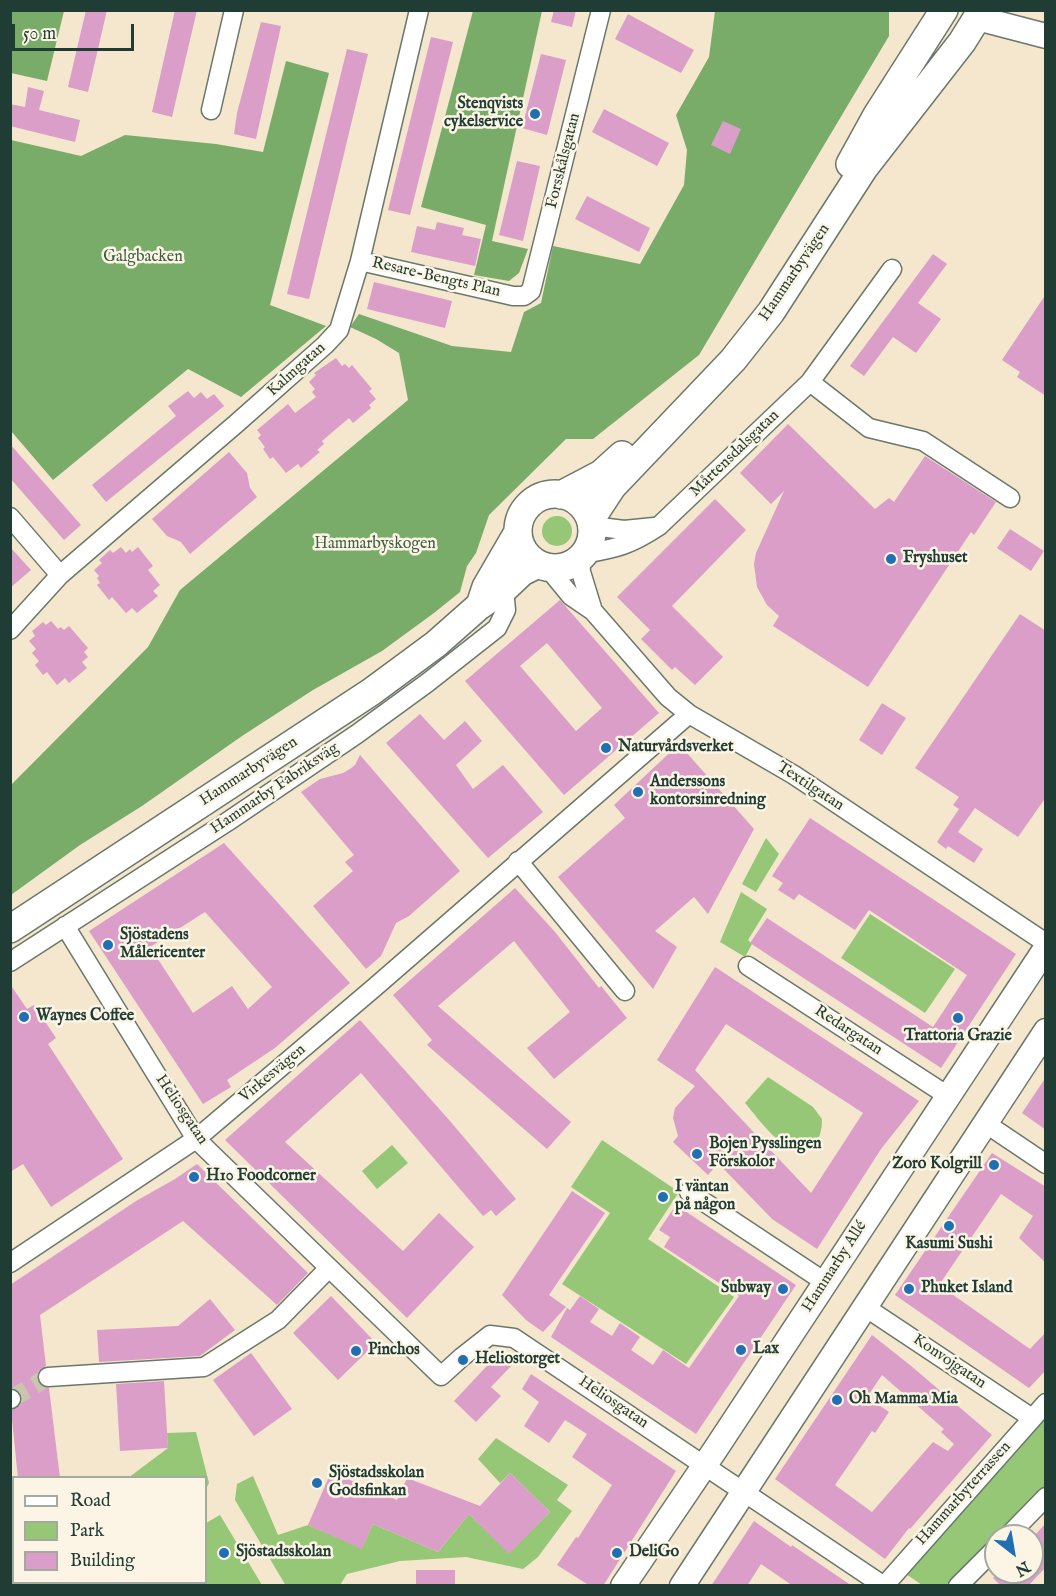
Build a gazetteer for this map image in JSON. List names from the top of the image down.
{
  "streets": {
    "main road": ["Hammarbyvägen"],
    "street": [
      "Forsskålsgatan",
      "Resare-Bengts Plan",
      "Kalmgatan",
      "Mårtensdalsgatan",
      "Textilgatan",
      "Hammarby Fabriksväg",
      "Redargatan",
      "Virkesvägen",
      "Heliosgatan",
      "Hammarby Allé",
      "Konvojgatan",
      "Hammarbyterrassen"
    ]
  },
  "crossings": [
    ["Forsskålsgatan", "Resare-Bengts Plan"],
    ["Hammarbyvägen", "Mårtensdalsgatan"],
    ["Hammarbyvägen", "Textilgatan"],
    ["Hammarbyvägen", "Hammarby Fabriksväg"],
    ["Resare-Bengts Plan", "Kalmgatan"],
    ["Mårtensdalsgatan", "Textilgatan"],
    ["Textilgatan", "Virkesvägen"],
    ["Hammarby Fabriksväg", "Heliosgatan"],
    ["Redargatan", "Hammarby Allé"],
    ["Virkesvägen", "Heliosgatan"],
    ["Heliosgatan", "Hammarby Allé"],
    ["Heliosgatan", "Hammarbyterrassen"],
    ["Konvojgatan", "Hammarbyterrassen"]
  ],
  "parks": ["Galgbacken", "Hammarbyskogen"],
  "places": [
    "Stenqvists cykelservice",
    "Fryshuset",
    "Naturvårdsverket",
    "Anderssons kontorsinredning",
    "Sjöstadens Målericenter",
    "Waynes Coffee",
    "Trattoria Grazie",
    "Bojen Pysslingen Förskolor",
    "Zoro Kolgrill",
    "H10 Foodcorner",
    "I väntan på någon",
    "Kasumi Sushi",
    "Subway",
    "Phuket Island",
    "Lax",
    "Pinchos",
    "Heliostorget",
    "Oh Mamma Mia",
    "Sjöstadsskolan Godsfinkan",
    "Sjöstadsskolan",
    "DeliGo"
  ],
  "legend": ["Road", "Park", "Building"],
  "scale_bar": "50 m",
  "north": "bottom right"
}
